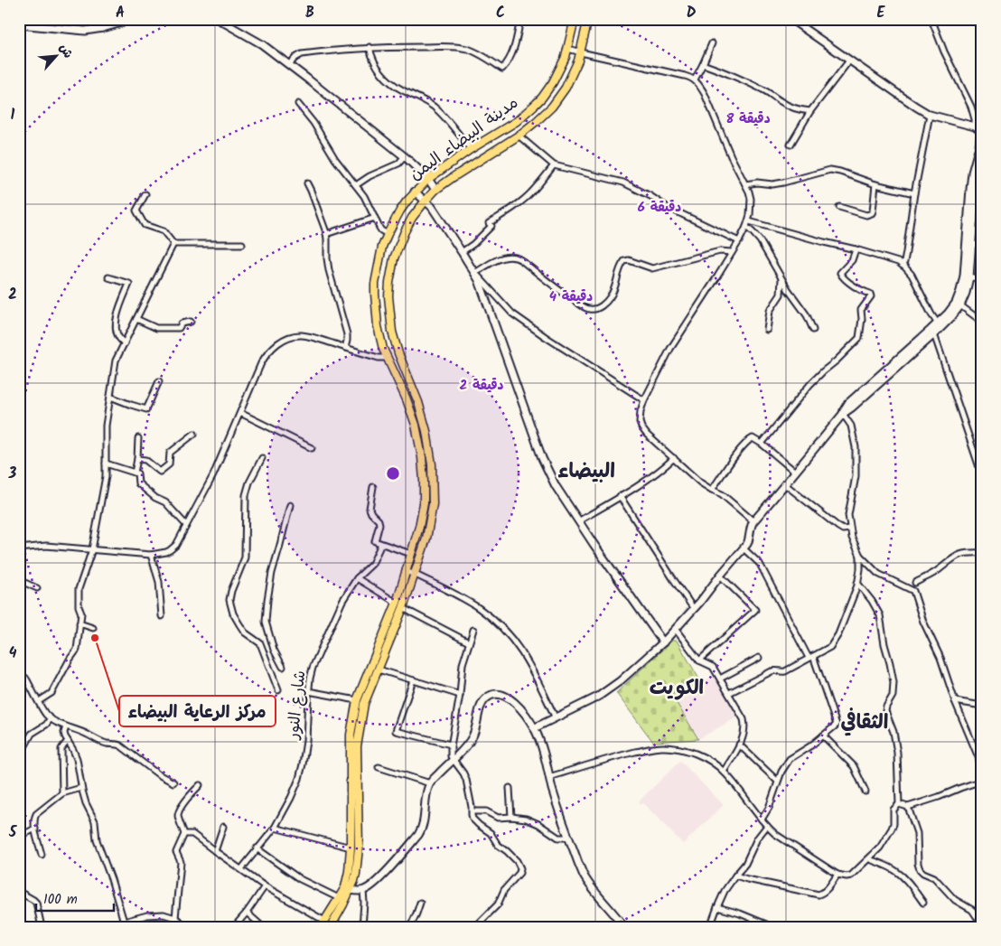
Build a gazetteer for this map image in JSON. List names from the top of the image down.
{
  "streets": {
    "main road": ["مدينة البيضاء اليمن"],
    "street": ["شارع النور"]
  },
  "districts": ["البيضاء", "الكويت", "الثقافي"],
  "places": ["مركز الرعاية البيضاء"],
  "scale_bar": "100 m",
  "north": "top right",
  "grid": {
    "columns": [
      "A",
      "B",
      "C",
      "D",
      "E"
    ],
    "rows": [
      "1",
      "2",
      "3",
      "4",
      "5"
    ]
  },
  "rings": [
    "8 دقيقة",
    "6 دقيقة",
    "4 دقيقة",
    "2 دقيقة"
  ]
}
